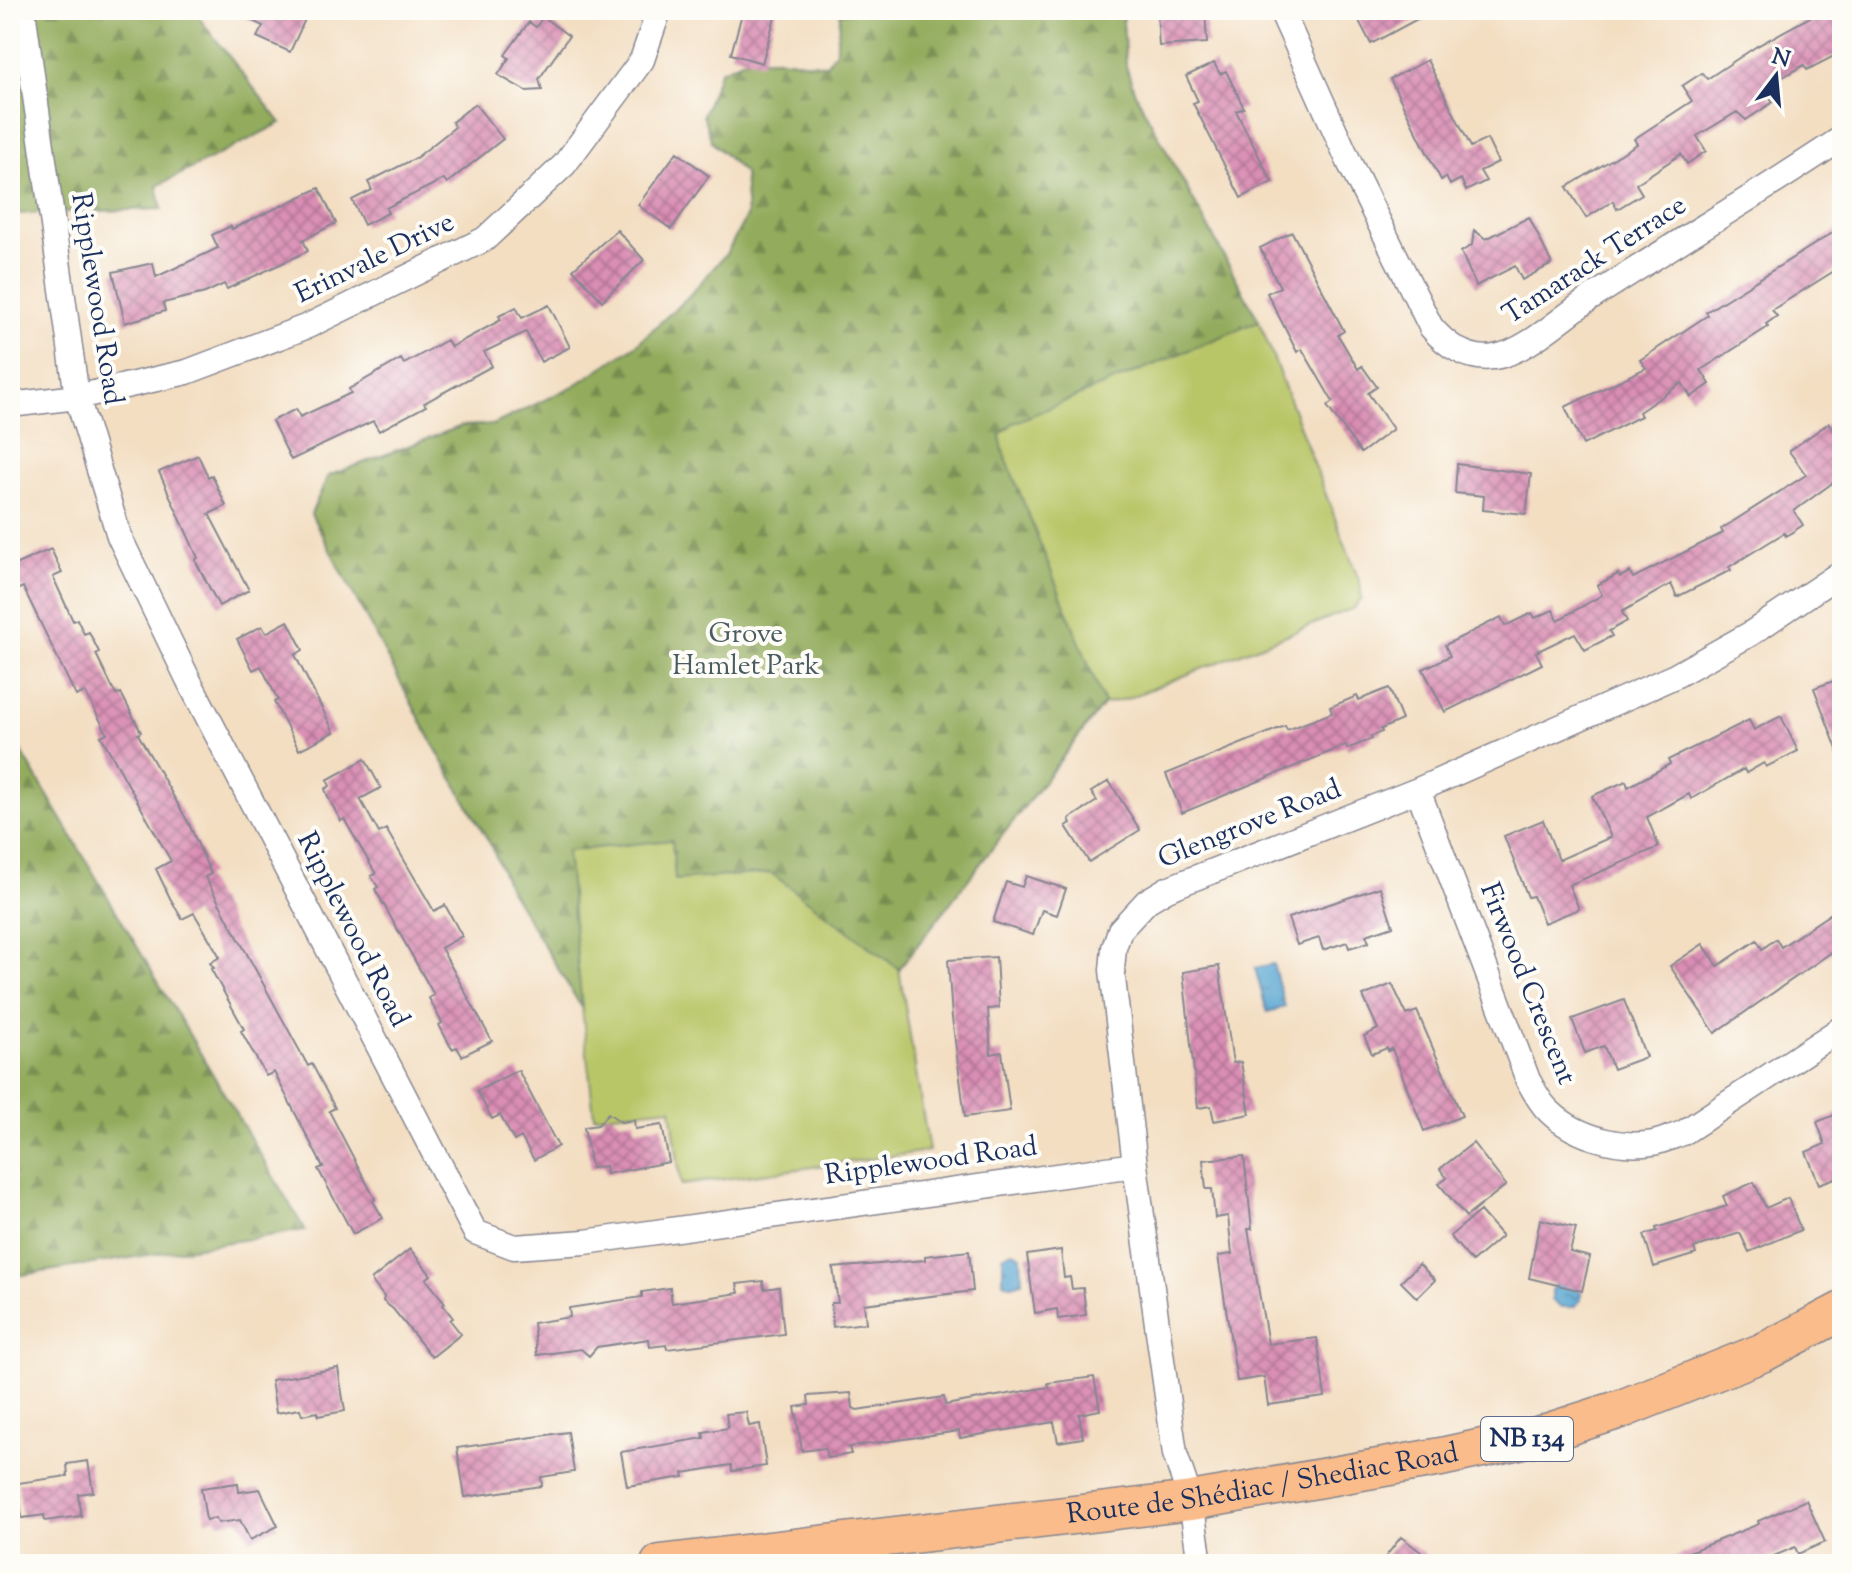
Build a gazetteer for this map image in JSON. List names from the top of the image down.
{
  "streets": {
    "main road": ["NB 134", "Route de Shédiac / Shediac Road"],
    "street": [
      "Erinvale Drive",
      "Tamarack Terrace",
      "Ripplewood Road",
      "Glengrove Road",
      "Firwood Crescent"
    ]
  },
  "crossings": [
    ["Erinvale Drive", "Ripplewood Road"],
    ["Ripplewood Road", "Glengrove Road"],
    ["Glengrove Road", "Firwood Crescent"],
    ["Glengrove Road", "Route de Shédiac / Shediac Road"]
  ],
  "parks": ["Grove Hamlet Park"],
  "north": "top"
}
